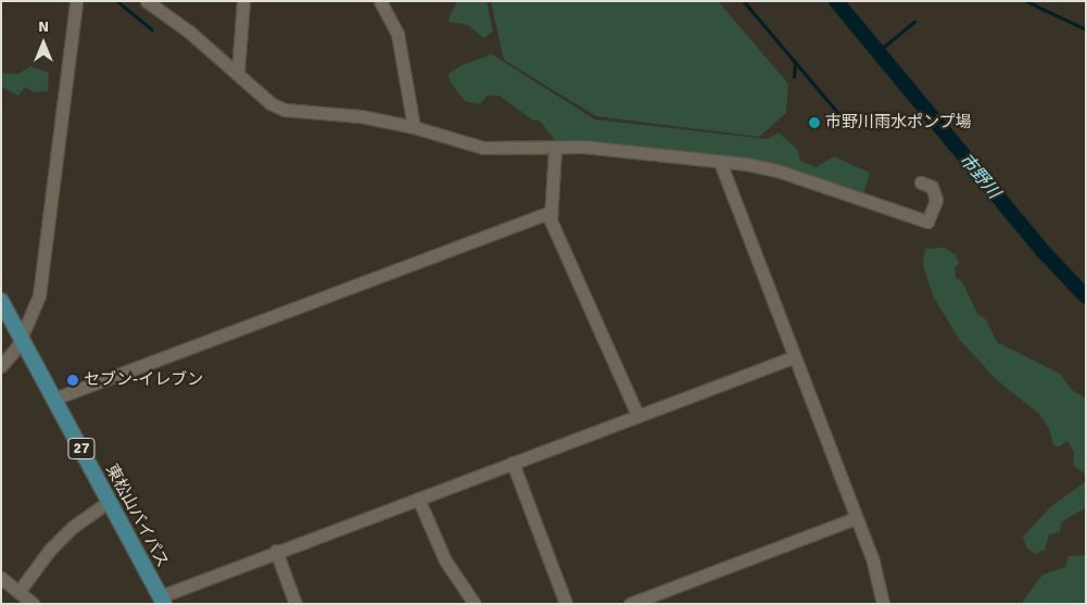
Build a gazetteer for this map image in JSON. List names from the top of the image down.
{
  "streets": {
    "main road": ["27", "東松山バイパス"]
  },
  "water": ["市野川"],
  "places": ["市野川雨水ポンプ場", "セブン-イレブン"],
  "north": "top"
}
